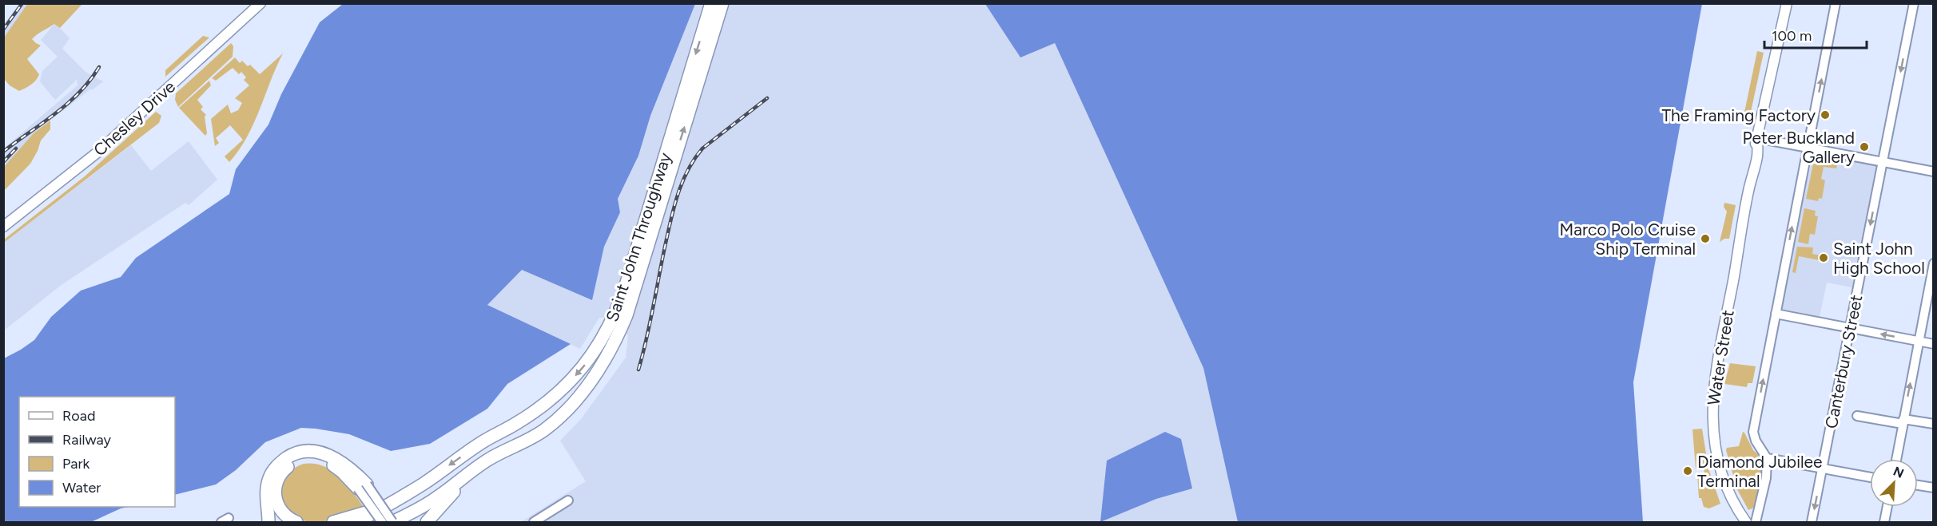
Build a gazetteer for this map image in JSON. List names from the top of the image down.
{
  "streets": {
    "highway": ["Saint John Throughway"],
    "main road": ["Chesley Drive", "Water Street"],
    "street": ["Canterbury Street"]
  },
  "places": [
    "The Framing Factory",
    "Peter Buckland Gallery",
    "Marco Polo Cruise Ship Terminal",
    "Saint John High School",
    "Diamond Jubilee Terminal"
  ],
  "legend": [
    "Road",
    "Railway",
    "Park",
    "Water"
  ],
  "scale_bar": "100 m",
  "north": "top right"
}
